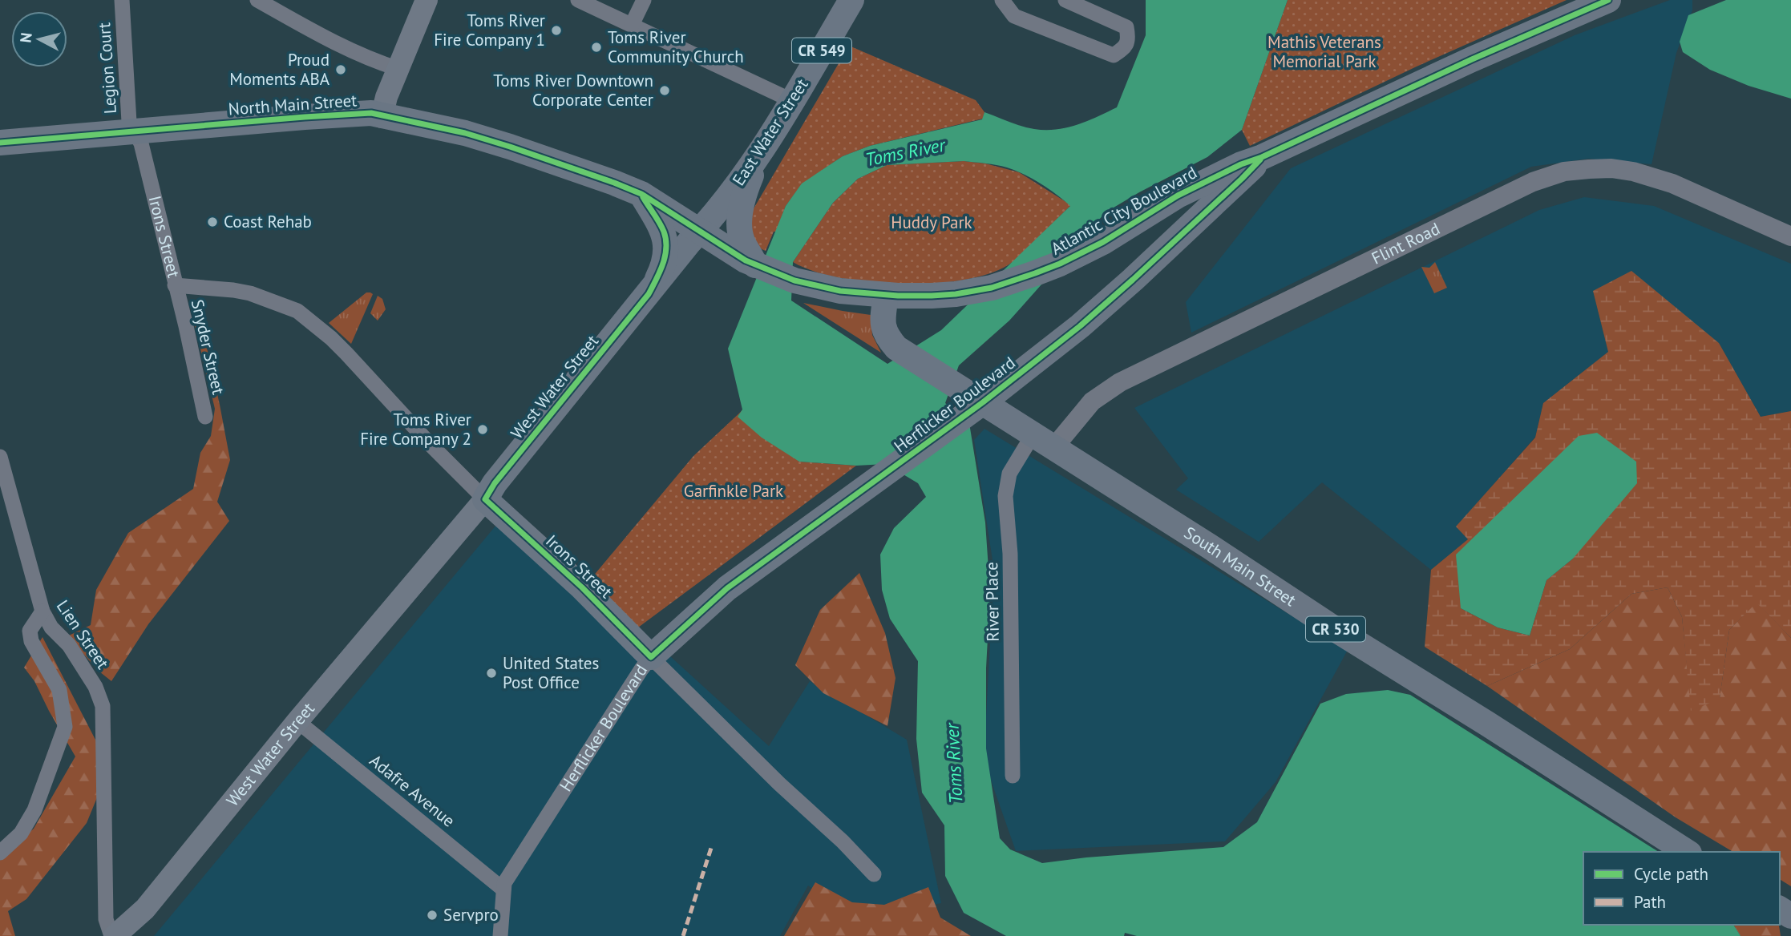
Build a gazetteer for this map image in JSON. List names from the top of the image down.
{
  "streets": {
    "main road": [
      "CR 549",
      "North Main Street",
      "East Water Street",
      "Atlantic City Boulevard",
      "Irons Street",
      "West Water Street",
      "Herflicker Boulevard",
      "South Main Street",
      "CR 530"
    ],
    "street": [
      "Legion Court",
      "Flint Road",
      "Snyder Street",
      "River Place",
      "Lien Street",
      "Adafre Avenue"
    ]
  },
  "crossings": [
    ["Legion Court", "North Main Street"],
    ["Legion Court", "Irons Street"],
    ["North Main Street", "East Water Street"],
    ["North Main Street", "Atlantic City Boulevard"],
    ["North Main Street", "Irons Street"],
    ["North Main Street", "West Water Street"],
    ["East Water Street", "Atlantic City Boulevard"],
    ["East Water Street", "West Water Street"],
    ["Atlantic City Boulevard", "West Water Street"],
    ["Atlantic City Boulevard", "Herflicker Boulevard"],
    ["Atlantic City Boulevard", "South Main Street"],
    ["Irons Street", "Snyder Street"],
    ["Irons Street", "West Water Street"],
    ["Irons Street", "Herflicker Boulevard"],
    ["Flint Road", "South Main Street"],
    ["Flint Road", "River Place"],
    ["West Water Street", "Lien Street"],
    ["West Water Street", "Adafre Avenue"],
    ["Herflicker Boulevard", "South Main Street"],
    ["Herflicker Boulevard", "Adafre Avenue"],
    ["South Main Street", "River Place"]
  ],
  "water": ["Toms River"],
  "parks": ["Mathis Veterans Memorial Park", "Huddy Park", "Garfinkle Park"],
  "places": [
    "Toms River Fire Company 1",
    "Toms River Community Church",
    "Proud Moments ABA",
    "Toms River Downtown Corporate Center",
    "Coast Rehab",
    "Toms River Fire Company 2",
    "United States Post Office",
    "Servpro"
  ],
  "legend": ["Cycle path", "Path"],
  "north": "left"
}
